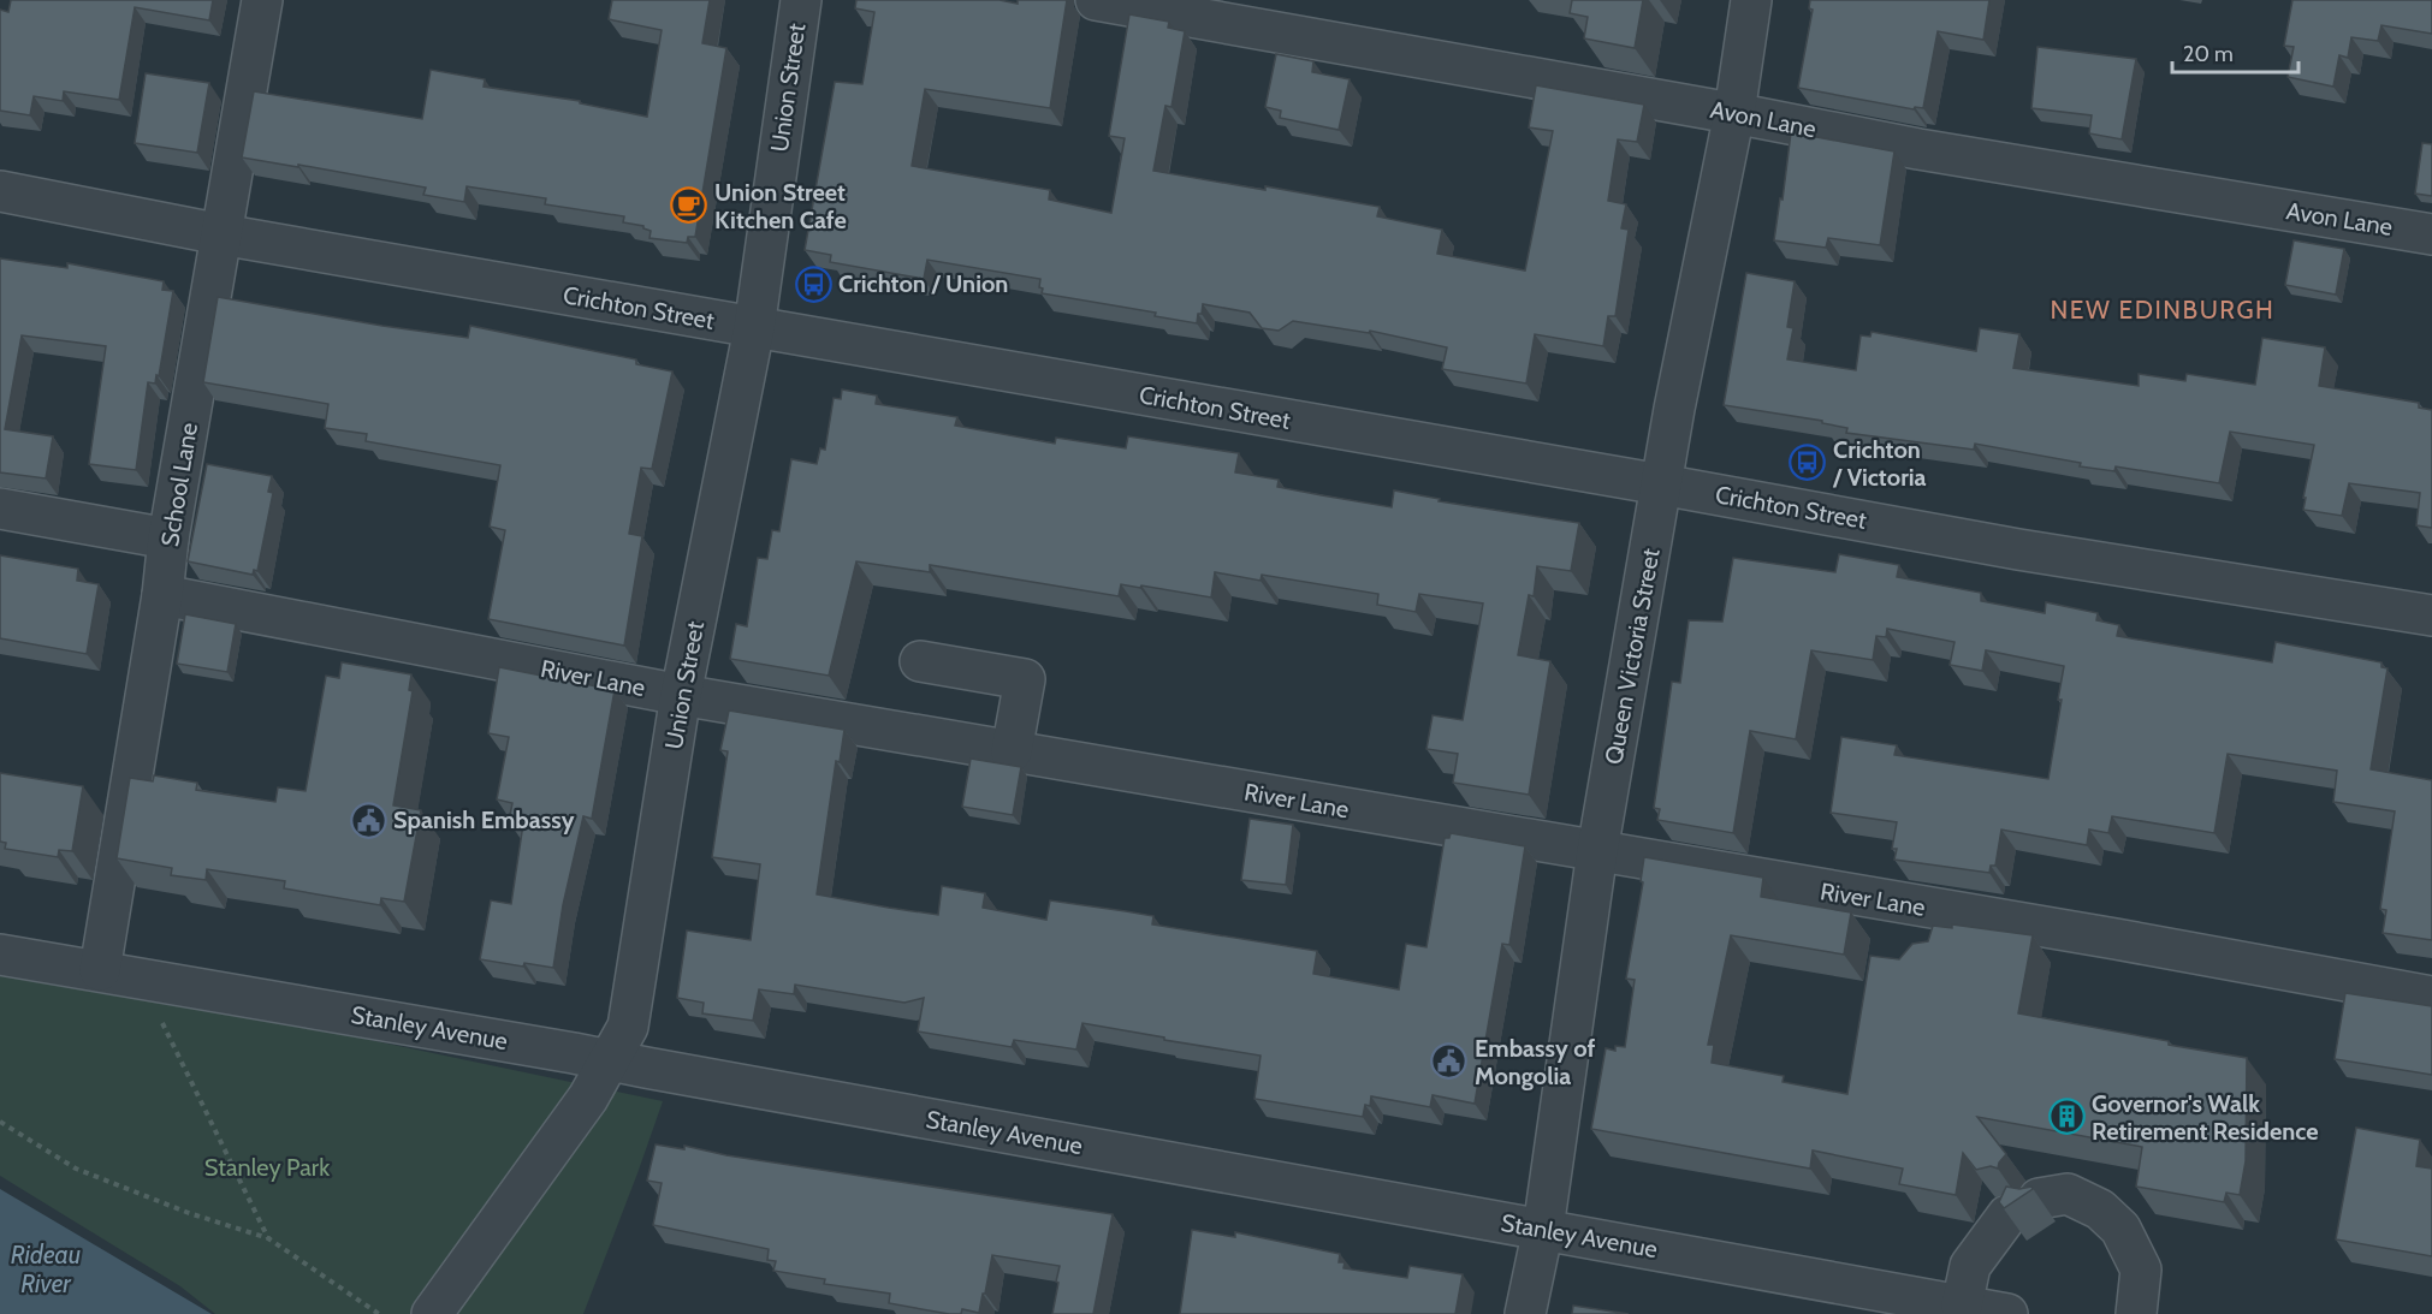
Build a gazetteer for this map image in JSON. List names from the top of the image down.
{
  "streets": {
    "street": [
      "Union Street",
      "Avon Lane",
      "Crichton Street",
      "School Lane",
      "Queen Victoria Street",
      "River Lane",
      "Stanley Avenue"
    ]
  },
  "crossings": [
    ["Union Street", "Crichton Street"],
    ["Union Street", "River Lane"],
    ["Union Street", "Stanley Avenue"],
    ["Avon Lane", "Queen Victoria Street"],
    ["Crichton Street", "School Lane"],
    ["Crichton Street", "Queen Victoria Street"],
    ["School Lane", "River Lane"],
    ["School Lane", "Stanley Avenue"],
    ["Queen Victoria Street", "River Lane"],
    ["Queen Victoria Street", "Stanley Avenue"]
  ],
  "districts": ["NEW EDINBURGH"],
  "water": ["Rideau River"],
  "parks": ["Stanley Park"],
  "places": {
    "cafe": ["Union Street Kitchen Cafe"],
    "bus stop": ["Crichton / Union", "Crichton / Victoria"],
    "public building": ["Spanish Embassy", "Embassy of Mongolia"],
    "building": ["Governor's Walk Retirement Residence"]
  },
  "scale_bar": "20 m"
}
